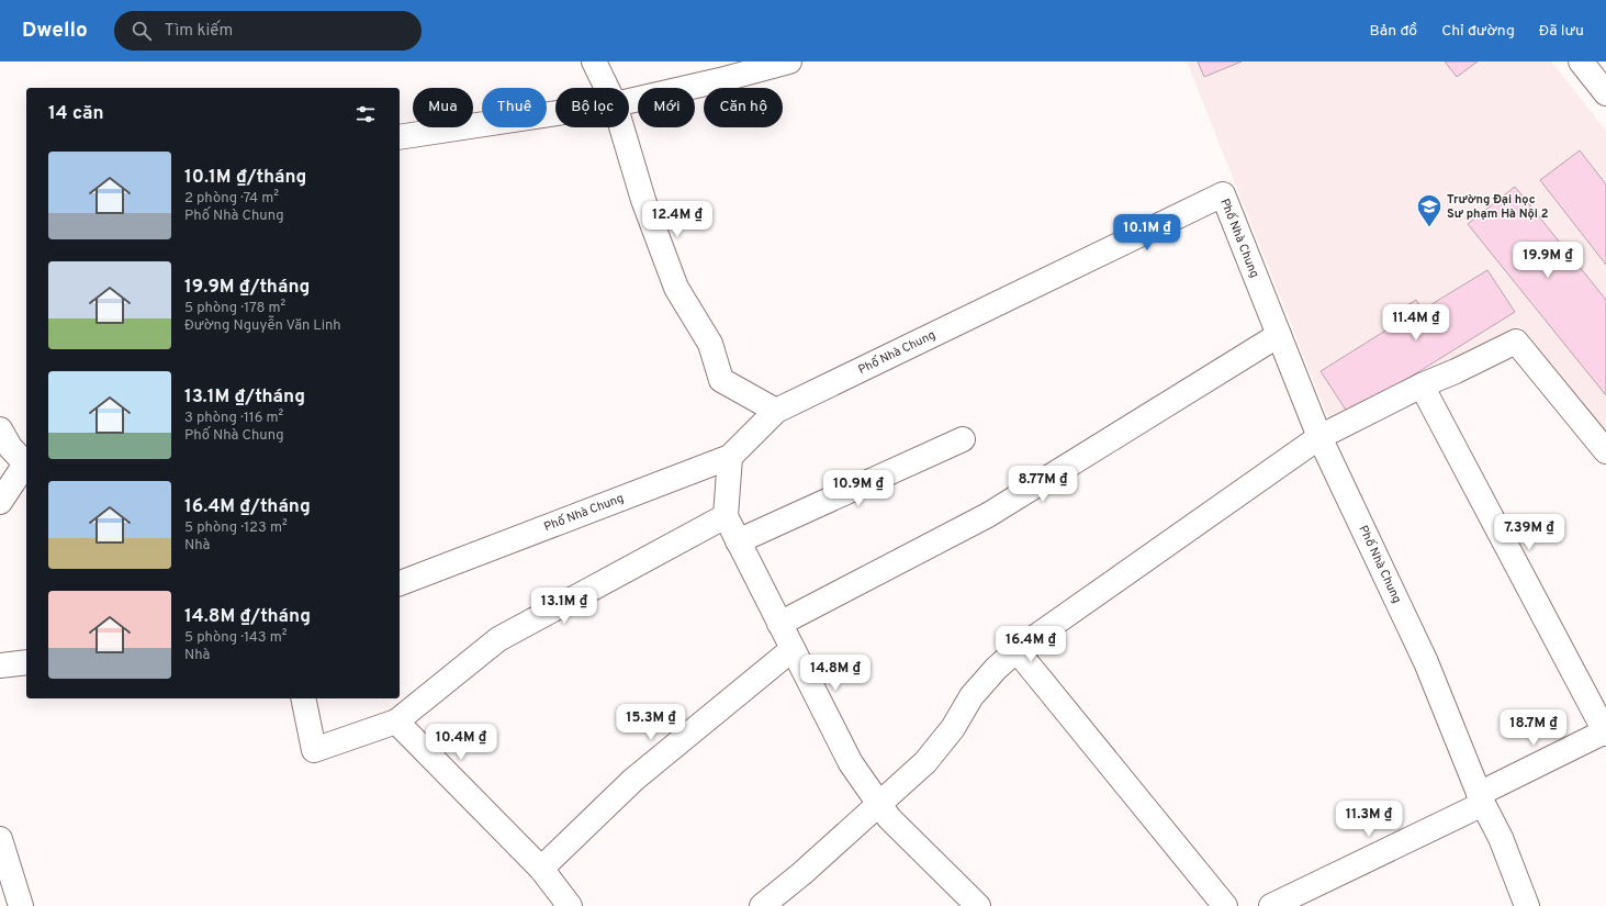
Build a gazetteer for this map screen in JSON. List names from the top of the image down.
{
  "streets": {
    "street": ["Phố Nhà Chung"]
  },
  "places": {
    "school or university": ["Trường Đại học Sư phạm Hà Nội 2"]
  },
  "page": {
    "header": "Dwello",
    "search": "Tìm kiếm",
    "nav": ["Bản đồ", "Chỉ đường", "Đã lưu"],
    "chip": [
      "Mua",
      "Thuê",
      "Bộ lọc",
      "Mới",
      "Căn hộ"
    ],
    "heading": "14 căn",
    "list": [
      {
        "name": "10.1M ₫/tháng",
        "note": "2 phòng · 74 m² · Phố Nhà Chung"
      },
      {
        "name": "19.9M ₫/tháng",
        "note": "5 phòng · 178 m² · Đường Nguyễn Văn Linh"
      },
      {
        "name": "13.1M ₫/tháng",
        "note": "3 phòng · 116 m² · Phố Nhà Chung"
      },
      {
        "name": "16.4M ₫/tháng",
        "note": "5 phòng · 123 m² · Nhà"
      },
      {
        "name": "14.8M ₫/tháng",
        "note": "5 phòng · 143 m² · Nhà"
      }
    ],
    "price": [
      "12.4M ₫",
      "10.1M ₫",
      "19.9M ₫",
      "11.4M ₫",
      "8.77M ₫",
      "10.9M ₫",
      "7.39M ₫",
      "13.1M ₫",
      "16.4M ₫",
      "14.8M ₫",
      "15.3M ₫",
      "18.7M ₫",
      "10.4M ₫",
      "11.3M ₫"
    ]
  }
}
